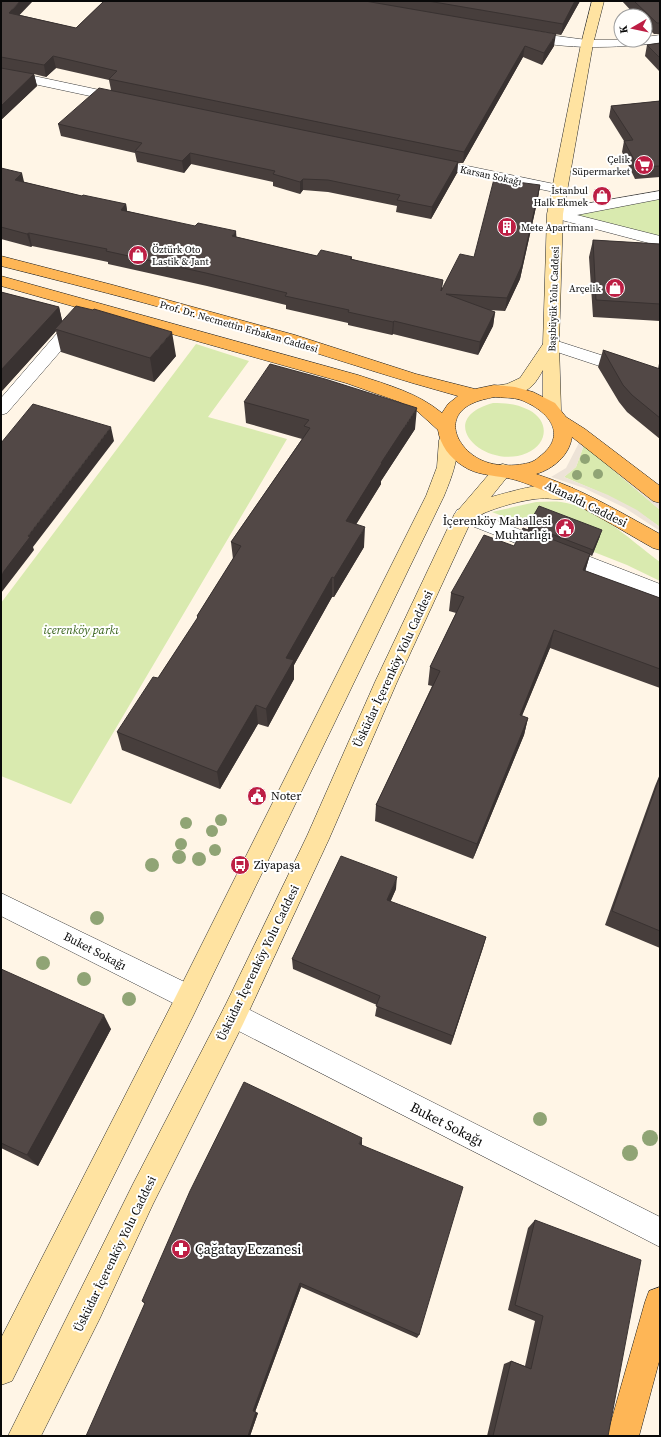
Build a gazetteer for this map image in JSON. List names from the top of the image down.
{
  "streets": {
    "main road": [
      "Başıbüyük Yolu Caddesi",
      "Prof. Dr. Necmettin Erbakan Caddesi",
      "Alanaldı Caddesi",
      "Üsküdar İçerenköy Yolu Caddesi"
    ],
    "street": ["Karsan Sokağı", "Buket Sokağı"]
  },
  "crossings": [
    ["Karsan Sokağı", "Başıbüyük Yolu Caddesi"],
    ["Başıbüyük Yolu Caddesi", "Prof. Dr. Necmettin Erbakan Caddesi"],
    ["Başıbüyük Yolu Caddesi", "Alanaldı Caddesi"],
    ["Başıbüyük Yolu Caddesi", "Üsküdar İçerenköy Yolu Caddesi"],
    ["Prof. Dr. Necmettin Erbakan Caddesi", "Alanaldı Caddesi"],
    ["Prof. Dr. Necmettin Erbakan Caddesi", "Üsküdar İçerenköy Yolu Caddesi"],
    ["Alanaldı Caddesi", "Üsküdar İçerenköy Yolu Caddesi"],
    ["Üsküdar İçerenköy Yolu Caddesi", "Buket Sokağı"]
  ],
  "parks": ["içerenköy parkı"],
  "places": {
    "supermarket": ["Çelik Süpermarket"],
    "shop": ["İstanbul Halk Ekmek", "Öztürk Oto Lastik & Jant", "Arçelik"],
    "building": ["Mete Apartmanı"],
    "public building": ["İçerenköy Mahallesi Muhtarlığı", "Noter"],
    "bus stop": ["Ziyapaşa"],
    "pharmacy": ["Çağatay Eczanesi"]
  },
  "north": "left"
}
